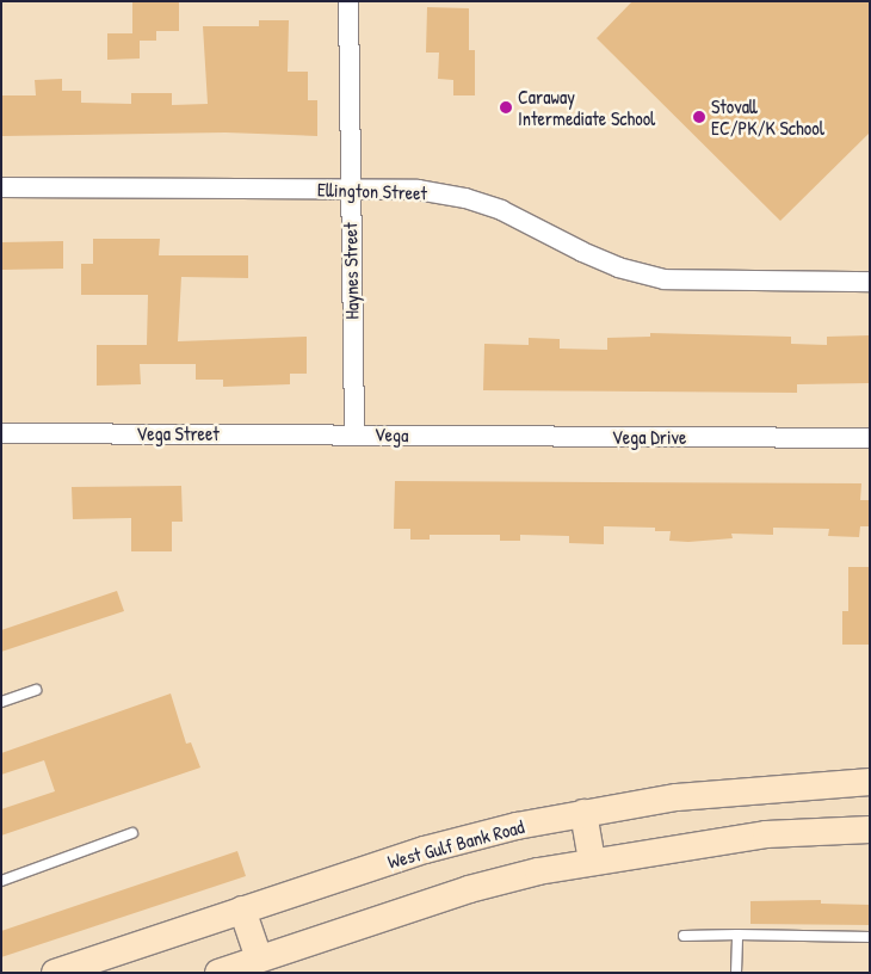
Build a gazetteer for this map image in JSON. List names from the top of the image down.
{
  "streets": {
    "main road": ["West Gulf Bank Road"],
    "street": [
      "Ellington Street",
      "Haynes Street",
      "Vega Street",
      "Vega",
      "Vega Drive"
    ]
  },
  "crossings": [
    ["Ellington Street", "Haynes Street"],
    ["Haynes Street", "Vega Street"],
    ["Haynes Street", "Vega"],
    ["Vega Street", "Vega"],
    ["Vega", "Vega Drive"]
  ],
  "places": ["Caraway Intermediate School", "Stovall EC/PK/K School"]
}
